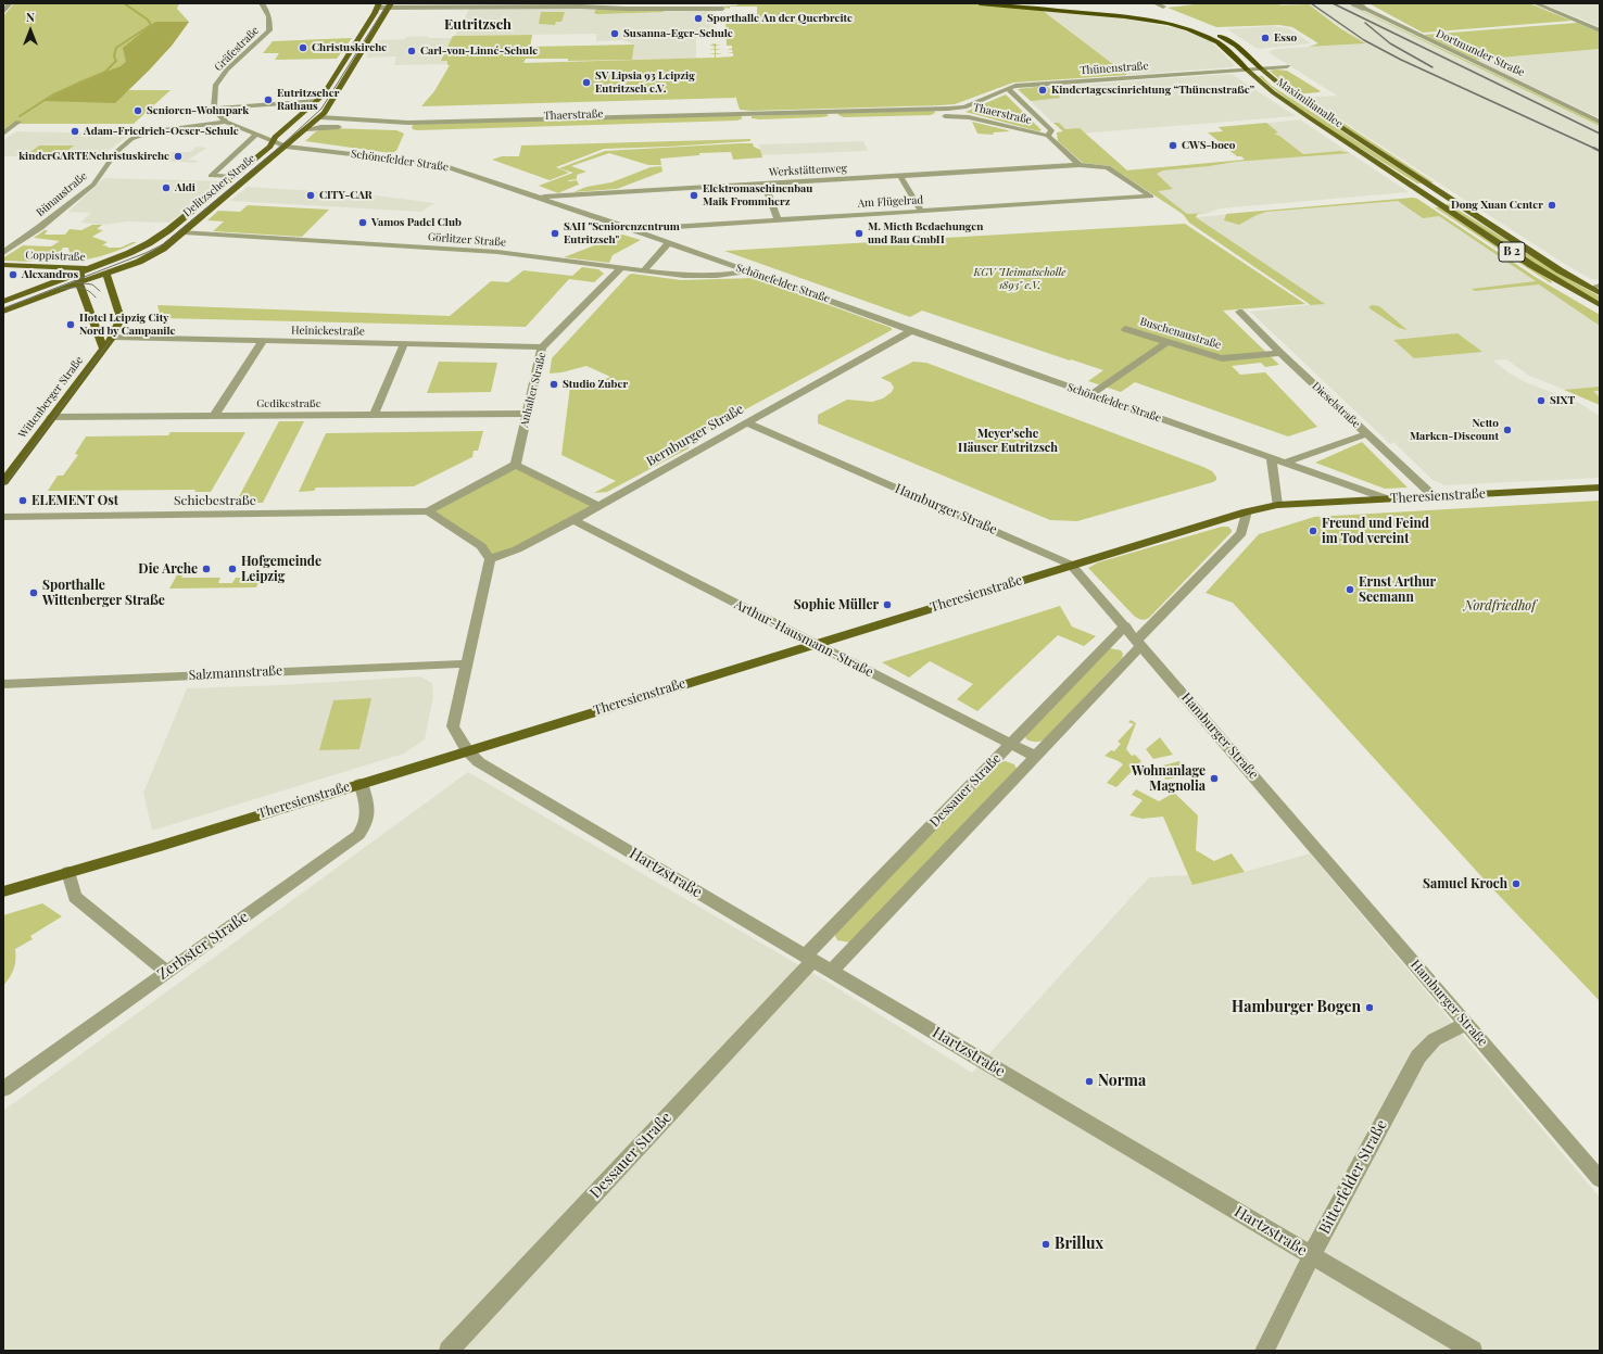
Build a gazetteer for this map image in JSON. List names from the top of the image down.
{
  "streets": {
    "highway": ["Maximilianallee", "B 2"],
    "main road": [
      "Delitzscher Straße",
      "Coppistraße",
      "Wittenberger Straße",
      "Theresienstraße"
    ],
    "street": [
      "Gräfestraße",
      "Dortmunder Straße",
      "Thünenstraße",
      "Thaerstraße",
      "Schönefelder Straße",
      "Werkstättenweg",
      "Bünaustraße",
      "Am Flügelrad",
      "Görlitzer Straße",
      "Heinickestraße",
      "Buschenaustraße",
      "Anhalter Straße",
      "Gedikestraße",
      "Dieselstraße",
      "Bernburger Straße",
      "Schiebestraße",
      "Hamburger Straße",
      "Arthur-Hausmann-Straße",
      "Salzmannstraße",
      "Dessauer Straße",
      "Hartzstraße",
      "Zerbster Straße",
      "Bitterfelder Straße"
    ]
  },
  "crossings": [
    ["Thünenstraße", "Maximilianallee"],
    ["Thünenstraße", "Thaerstraße"],
    ["Thaerstraße", "Werkstättenweg"],
    ["Thaerstraße", "Delitzscher Straße"],
    ["Thaerstraße", "Am Flügelrad"],
    ["Schönefelder Straße", "Werkstättenweg"],
    ["Schönefelder Straße", "Delitzscher Straße"],
    ["Schönefelder Straße", "Bünaustraße"],
    ["Schönefelder Straße", "Am Flügelrad"],
    ["Schönefelder Straße", "Görlitzer Straße"],
    ["Schönefelder Straße", "Bernburger Straße"],
    ["Schönefelder Straße", "Theresienstraße"],
    ["Werkstättenweg", "Am Flügelrad"],
    ["Delitzscher Straße", "Görlitzer Straße"],
    ["Delitzscher Straße", "Coppistraße"],
    ["Delitzscher Straße", "Wittenberger Straße"],
    ["Görlitzer Straße", "Anhalter Straße"],
    ["Coppistraße", "Wittenberger Straße"],
    ["Heinickestraße", "Anhalter Straße"],
    ["Heinickestraße", "Wittenberger Straße"],
    ["Buschenaustraße", "Dieselstraße"],
    ["Anhalter Straße", "Gedikestraße"],
    ["Anhalter Straße", "Schiebestraße"],
    ["Wittenberger Straße", "Gedikestraße"],
    ["Dieselstraße", "Theresienstraße"],
    ["Bernburger Straße", "Hamburger Straße"],
    ["Bernburger Straße", "Arthur-Hausmann-Straße"],
    ["Theresienstraße", "Hamburger Straße"],
    ["Theresienstraße", "Arthur-Hausmann-Straße"],
    ["Theresienstraße", "Dessauer Straße"],
    ["Theresienstraße", "Hartzstraße"],
    ["Theresienstraße", "Zerbster Straße"],
    ["Hamburger Straße", "Dessauer Straße"],
    ["Hamburger Straße", "Bitterfelder Straße"],
    ["Arthur-Hausmann-Straße", "Dessauer Straße"],
    ["Dessauer Straße", "Hartzstraße"],
    ["Hartzstraße", "Bitterfelder Straße"]
  ],
  "districts": ["Eutritzsch", "Meyer'sche Häuser Eutritzsch"],
  "parks": ["KGV \"Heimatscholle 1893\" e.V.", "Nordfriedhof"],
  "places": [
    "Sporthalle An der Querbreite",
    "Susanna-Eger-Schule",
    "Esso",
    "Christuskirche",
    "Carl-von-Linné-Schule",
    "SV Lipsia 93 Leipzig Eutritzsch e.V.",
    "Kindertageseinrichtung “Thünenstraße”",
    "Eutritzscher Rathaus",
    "Senioren-Wohnpark",
    "Adam-Friedrich-Oeser-Schule",
    "CWS-boco",
    "kinderGARTENchristuskirche",
    "Aldi",
    "CITY-CAR",
    "Elektromaschinenbau Maik Frommherz",
    "Dong Xuan Center",
    "Vamos Padel Club",
    "SAH \"Seniorenzentrum Eutritzsch\"",
    "M. Mieth Bedachungen und Bau GmbH",
    "Alexandros",
    "Hotel Leipzig City Nord by Campanile",
    "Studio Zuber",
    "SIXT",
    "Netto Marken-Discount",
    "ELEMENT Ost",
    "Freund und Feind im Tod vereint",
    "Die Arche",
    "Hofgemeinde Leipzig",
    "Ernst Arthur Seemann",
    "Sporthalle Wittenberger Straße",
    "Sophie Müller",
    "Wohnanlage Magnolia",
    "Samuel Kroch",
    "Hamburger Bogen",
    "Norma",
    "Brillux"
  ],
  "north": "top"
}
